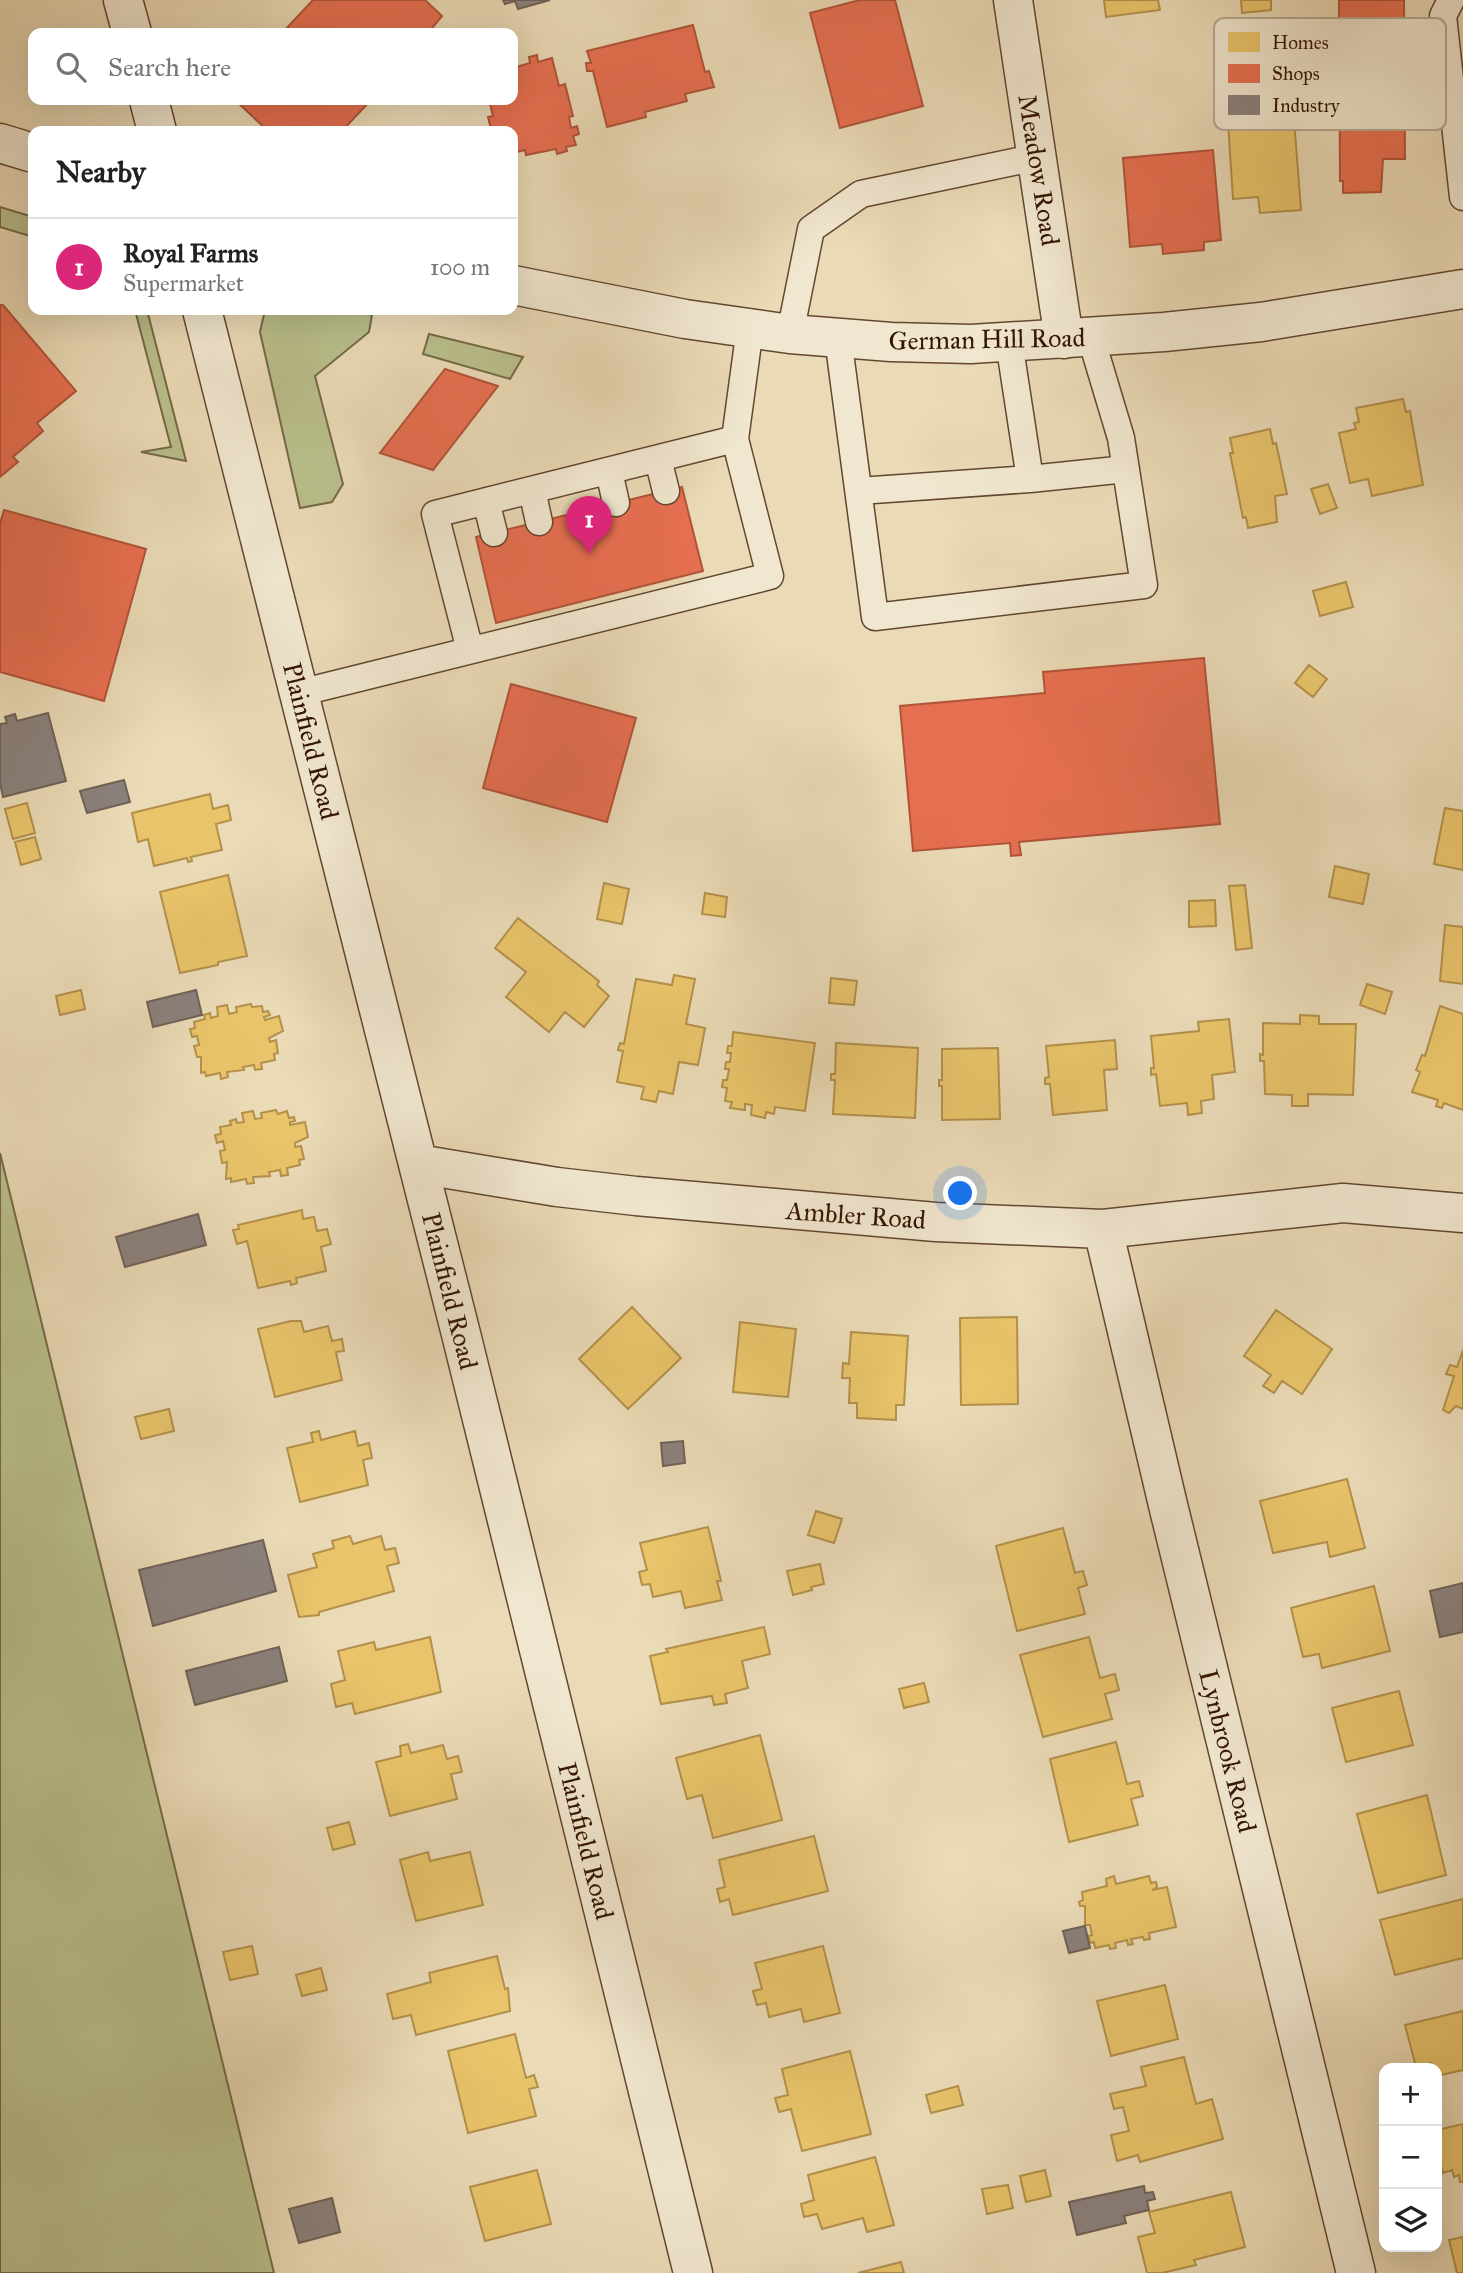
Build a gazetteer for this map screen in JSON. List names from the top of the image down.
{
  "streets": {
    "street": [
      "Meadow Road",
      "German Hill Road",
      "Plainfield Road",
      "Ambler Road",
      "Lynbrook Road"
    ]
  },
  "crossings": [
    ["Meadow Road", "German Hill Road"],
    ["Plainfield Road", "Ambler Road"],
    ["Ambler Road", "Lynbrook Road"]
  ],
  "legend": ["Homes", "Shops", "Industry"],
  "page": {
    "search": "Search here",
    "heading": "Nearby",
    "list": [
      {
        "mark": "1",
        "name": "Royal Farms",
        "note": "Supermarket",
        "value": "100 m"
      }
    ],
    "pins": "1",
    "map_buttons": ["+", "−"]
  }
}
